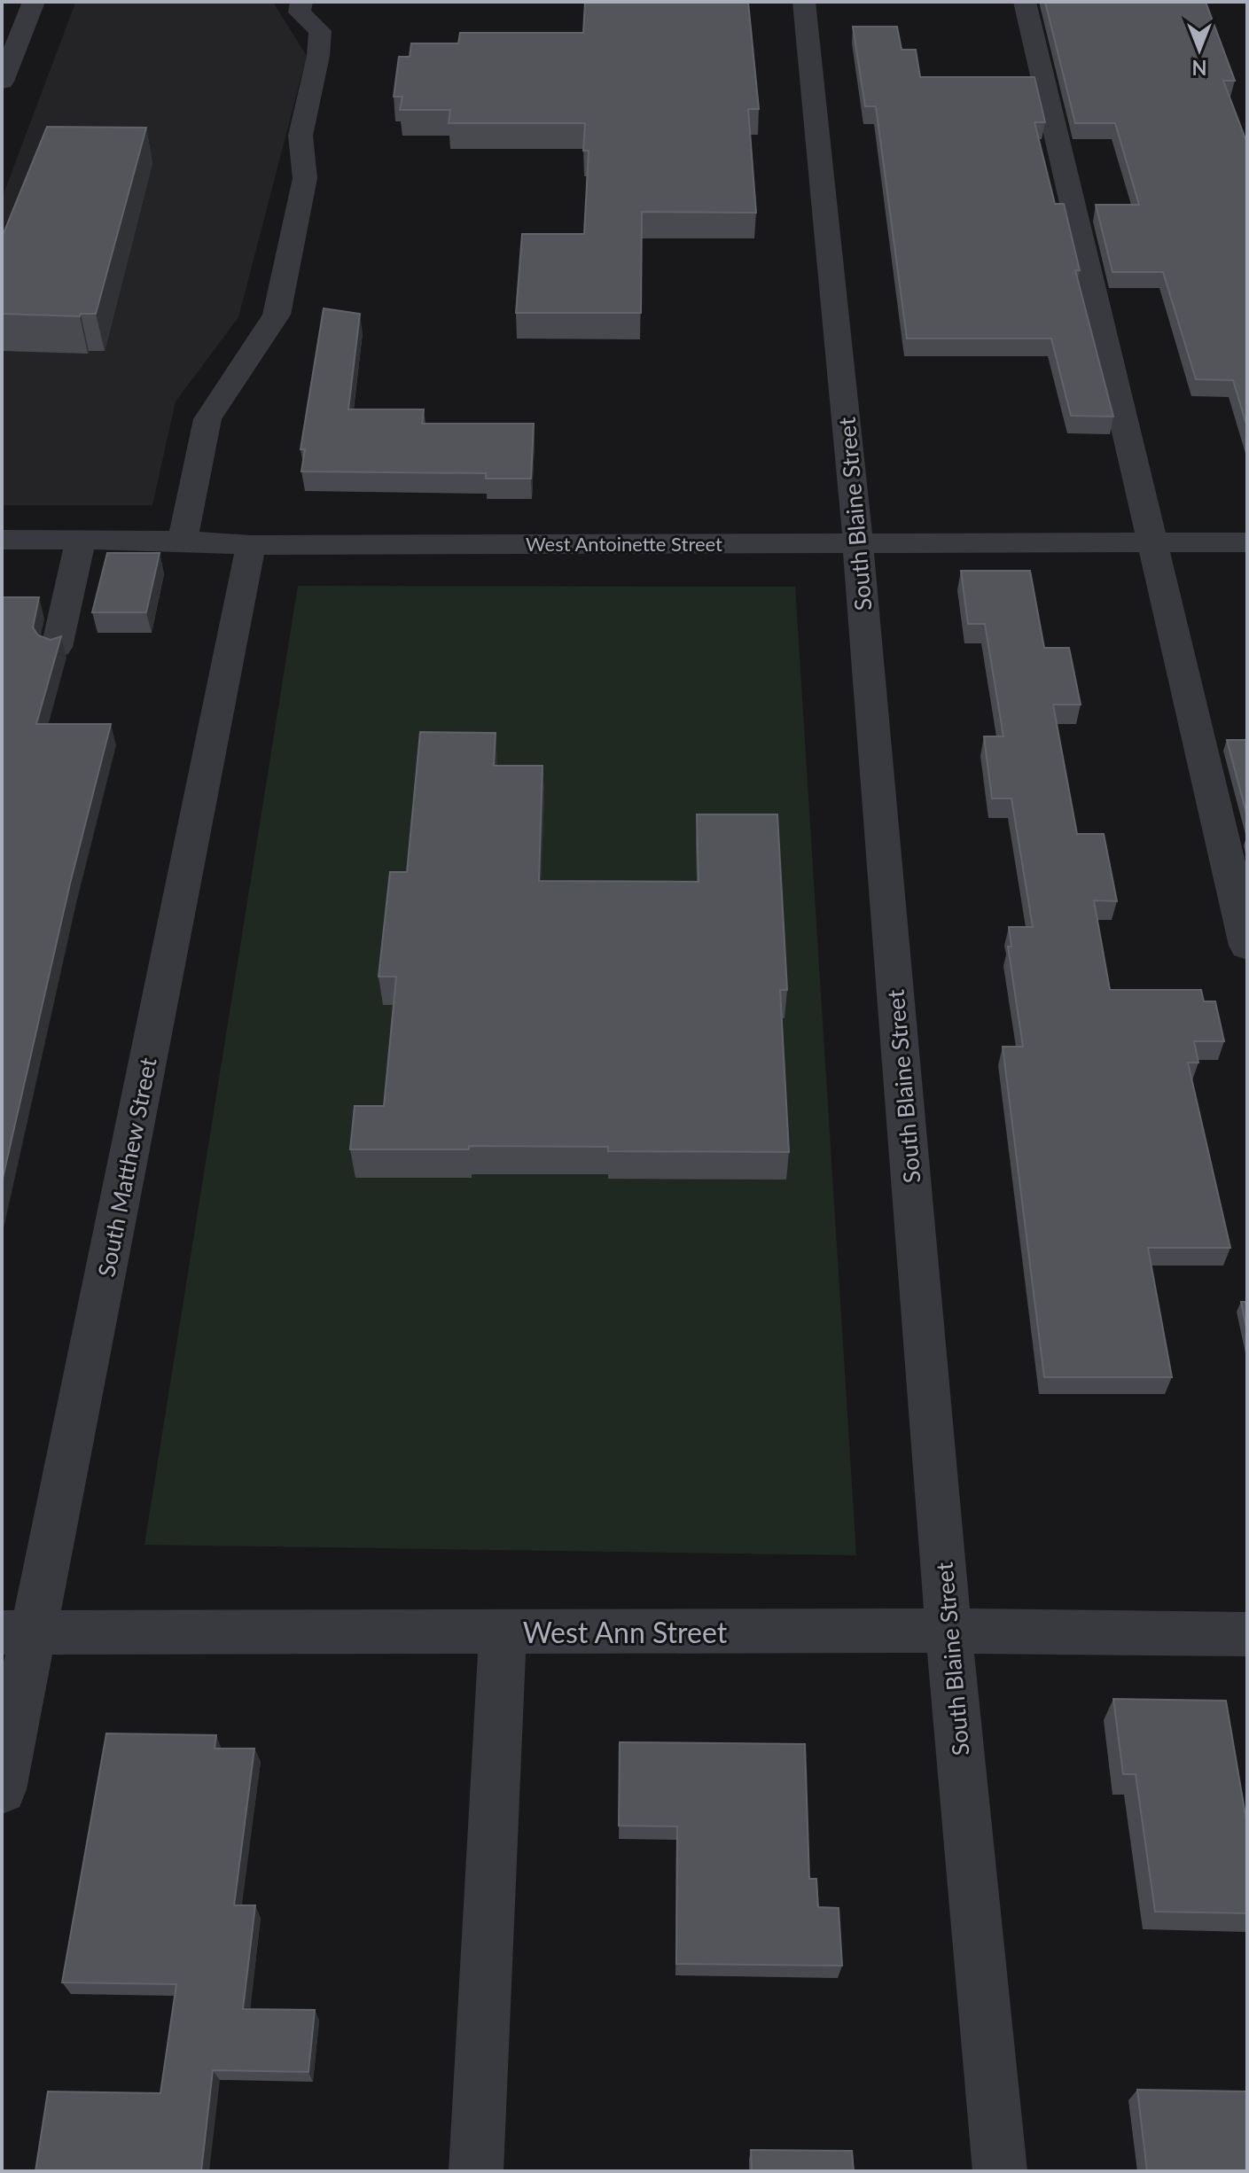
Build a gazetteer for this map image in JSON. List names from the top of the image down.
{
  "streets": {
    "street": [
      "South Blaine Street",
      "West Antoinette Street",
      "South Matthew Street",
      "West Ann Street"
    ]
  },
  "crossings": [
    ["South Blaine Street", "West Antoinette Street"],
    ["South Blaine Street", "West Ann Street"],
    ["West Antoinette Street", "South Matthew Street"],
    ["South Matthew Street", "West Ann Street"]
  ],
  "north": "bottom"
}
